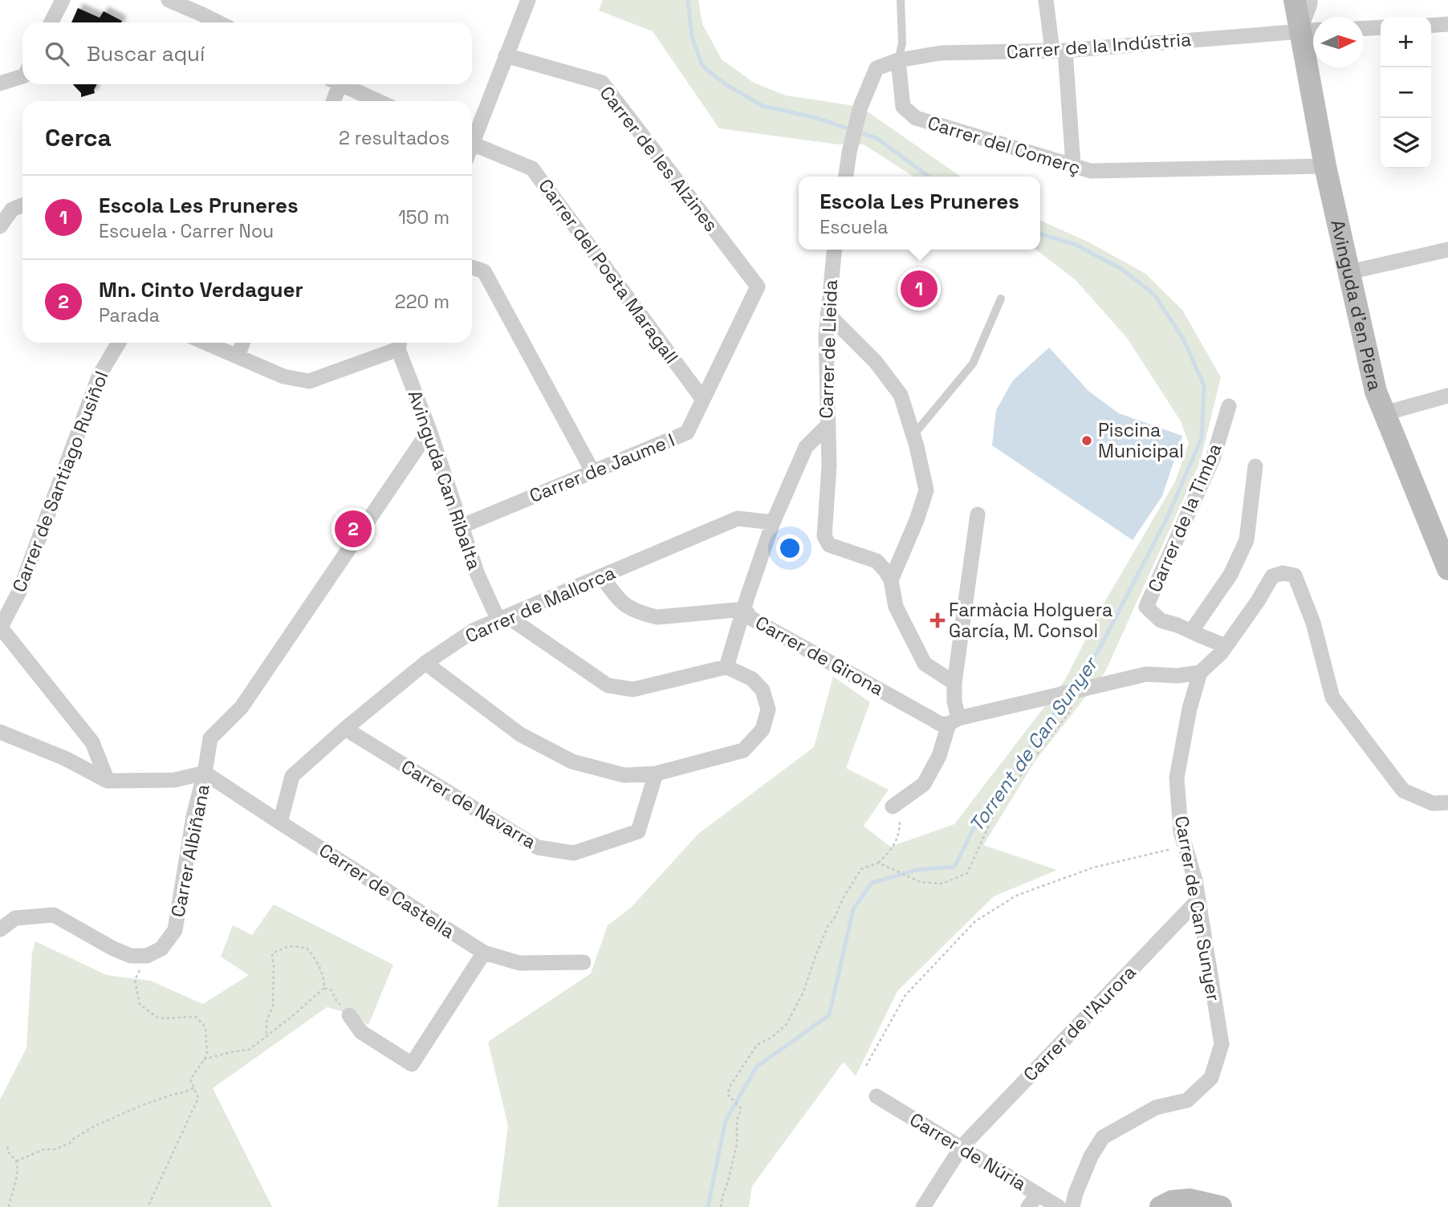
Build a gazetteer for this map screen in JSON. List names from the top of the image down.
{
  "streets": {
    "street": [
      "Carrer de la Indústria",
      "Carrer del Comerç",
      "Carrer de les Alzines",
      "Carrer del Poeta Maragall",
      "Avinguda d'en Piera",
      "Carrer de Lleida",
      "Carrer de Jaume I",
      "Avinguda Can Ribalta",
      "Carrer de Santiago Rusiñol",
      "Carrer de la Timba",
      "Carrer de Mallorca",
      "Carrer de Girona",
      "Carrer de Navarra",
      "Carrer Albiñana",
      "Carrer de Castella",
      "Carrer de Can Sunyer",
      "Carrer de l'Aurora",
      "Carrer de Núria"
    ]
  },
  "crossings": [
    ["Carrer de la Indústria", "Carrer del Comerç"],
    ["Carrer de la Indústria", "Avinguda d'en Piera"],
    ["Carrer del Comerç", "Avinguda d'en Piera"],
    ["Carrer de les Alzines", "Carrer de Jaume I"],
    ["Carrer del Poeta Maragall", "Carrer de Jaume I"],
    ["Carrer de Lleida", "Carrer de Mallorca"],
    ["Carrer de Lleida", "Carrer de Girona"],
    ["Carrer de Jaume I", "Avinguda Can Ribalta"],
    ["Avinguda Can Ribalta", "Carrer de Mallorca"],
    ["Avinguda Can Ribalta", "Carrer Albiñana"],
    ["Carrer de Mallorca", "Carrer de Girona"],
    ["Carrer de Mallorca", "Carrer de Navarra"],
    ["Carrer de Mallorca", "Carrer de Castella"],
    ["Carrer Albiñana", "Carrer de Castella"],
    ["Carrer de Can Sunyer", "Carrer de l'Aurora"],
    ["Carrer de l'Aurora", "Carrer de Núria"]
  ],
  "water": ["Torrent de Can Sunyer"],
  "places": {
    "other": ["Piscina Municipal"],
    "health": ["Farmàcia Holguera García, M. Consol"]
  },
  "north": "right",
  "page": {
    "map_buttons": ["+", "−"],
    "search": "Buscar aquí",
    "heading": ["Cerca", "2 resultados"],
    "list": [
      {
        "mark": "1",
        "name": "Escola Les Pruneres",
        "note": "Escuela · Carrer Nou",
        "value": "150 m"
      },
      {
        "mark": "2",
        "name": "Mn. Cinto Verdaguer",
        "note": "Parada",
        "value": "220 m"
      }
    ],
    "popup": ["Escola Les Pruneres", "Escuela"],
    "pins": ["1", "2"]
  }
}
